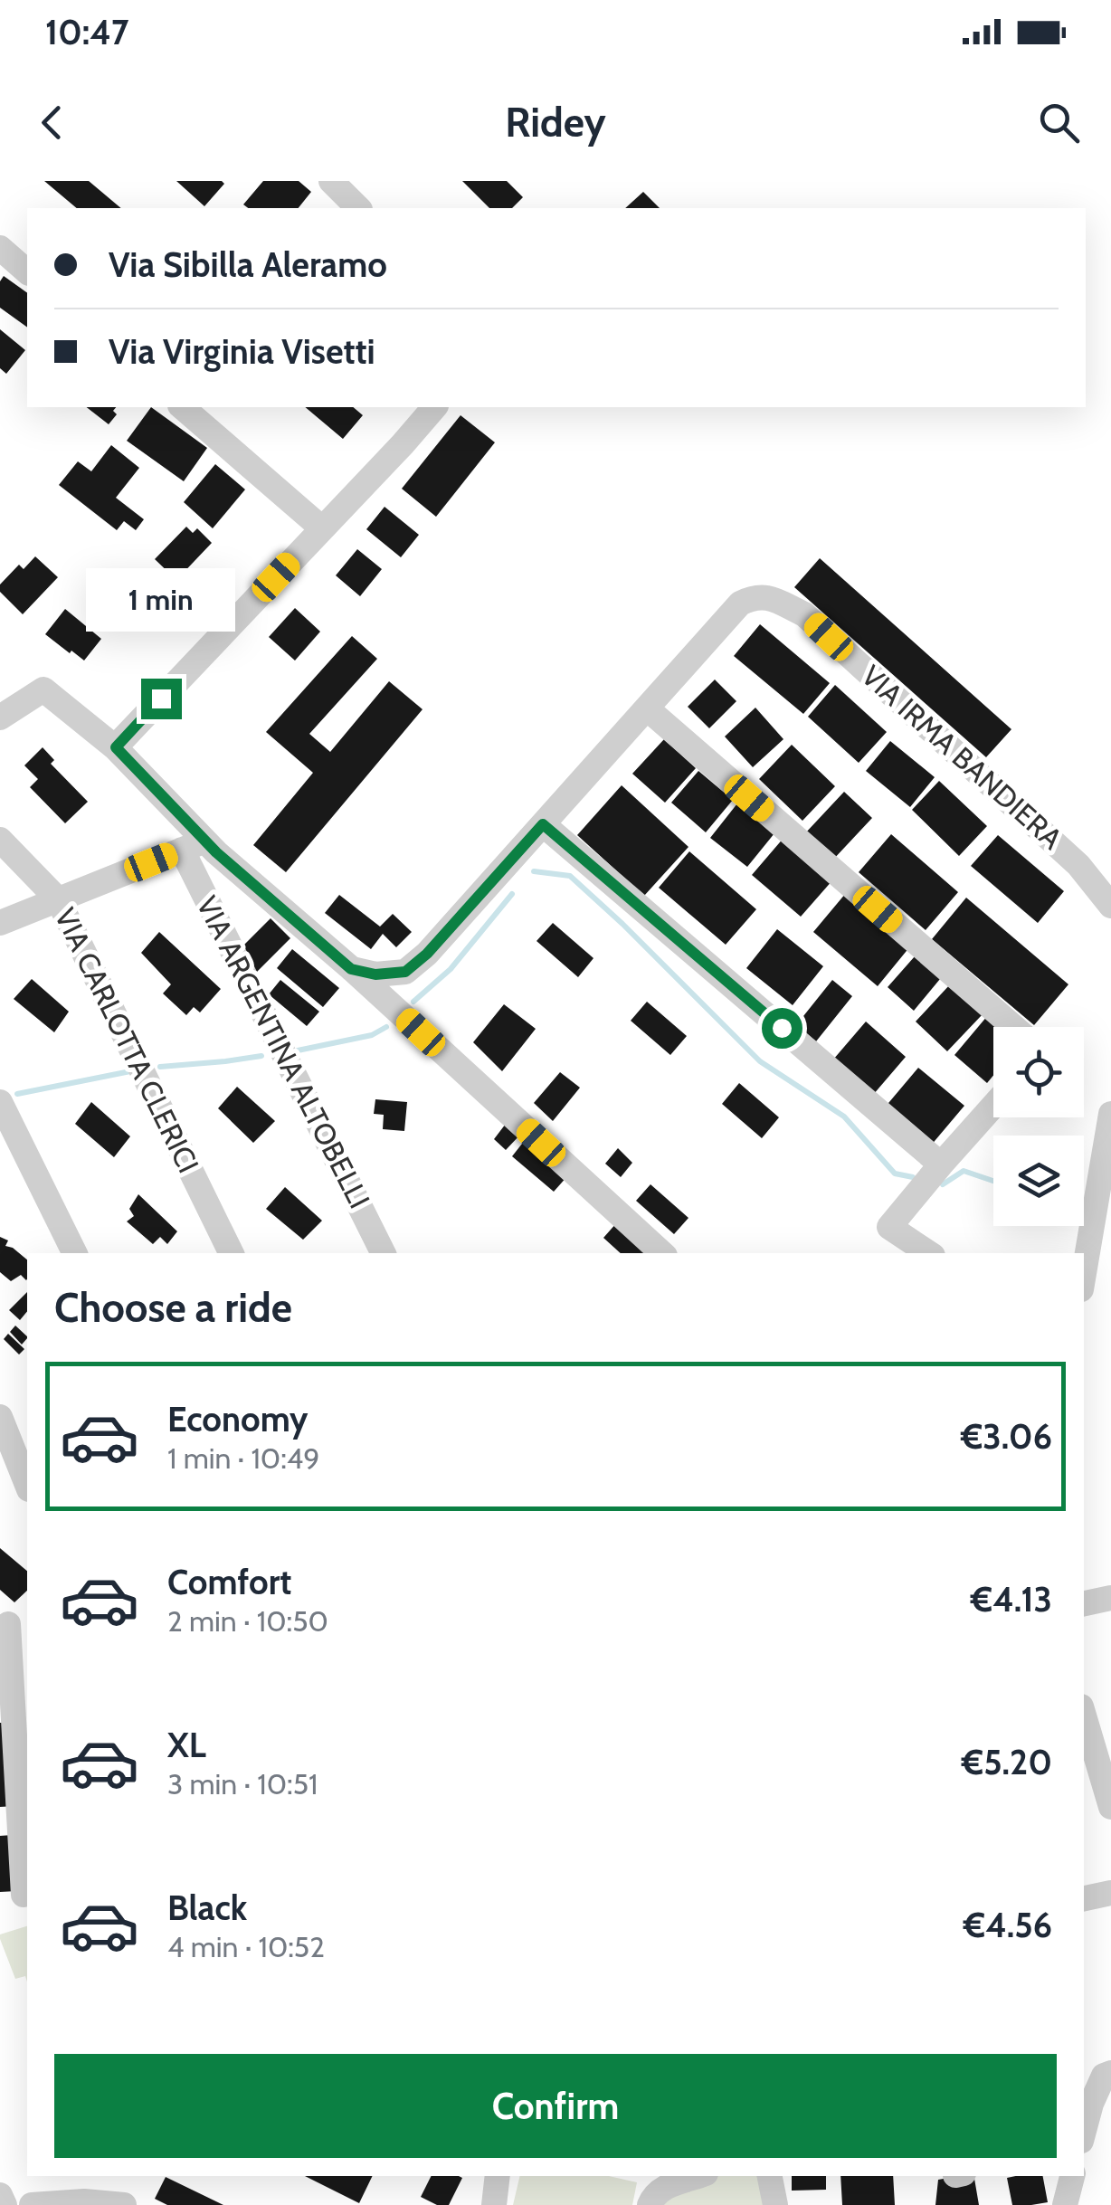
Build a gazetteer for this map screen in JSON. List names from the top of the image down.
{
  "streets": {
    "street": ["VIA IRMA BANDIERA", "VIA CARLOTTA CLERICI", "VIA ARGENTINA ALTOBELLI"]
  },
  "page": {
    "status": "10:47",
    "header": "Ridey",
    "banner": ["Via Sibilla Aleramo", "Via Virginia Visetti"],
    "bubble": "1 min",
    "heading": "Choose a ride",
    "list": [
      {
        "name": "Economy",
        "note": "1 min · 10:49",
        "value": "€3.06"
      },
      {
        "name": "Comfort",
        "note": "2 min · 10:50",
        "value": "€4.13"
      },
      {
        "name": "XL",
        "note": "3 min · 10:51",
        "value": "€5.20"
      },
      {
        "name": "Black",
        "note": "4 min · 10:52",
        "value": "€4.56"
      }
    ],
    "buttons": "Confirm"
  }
}
